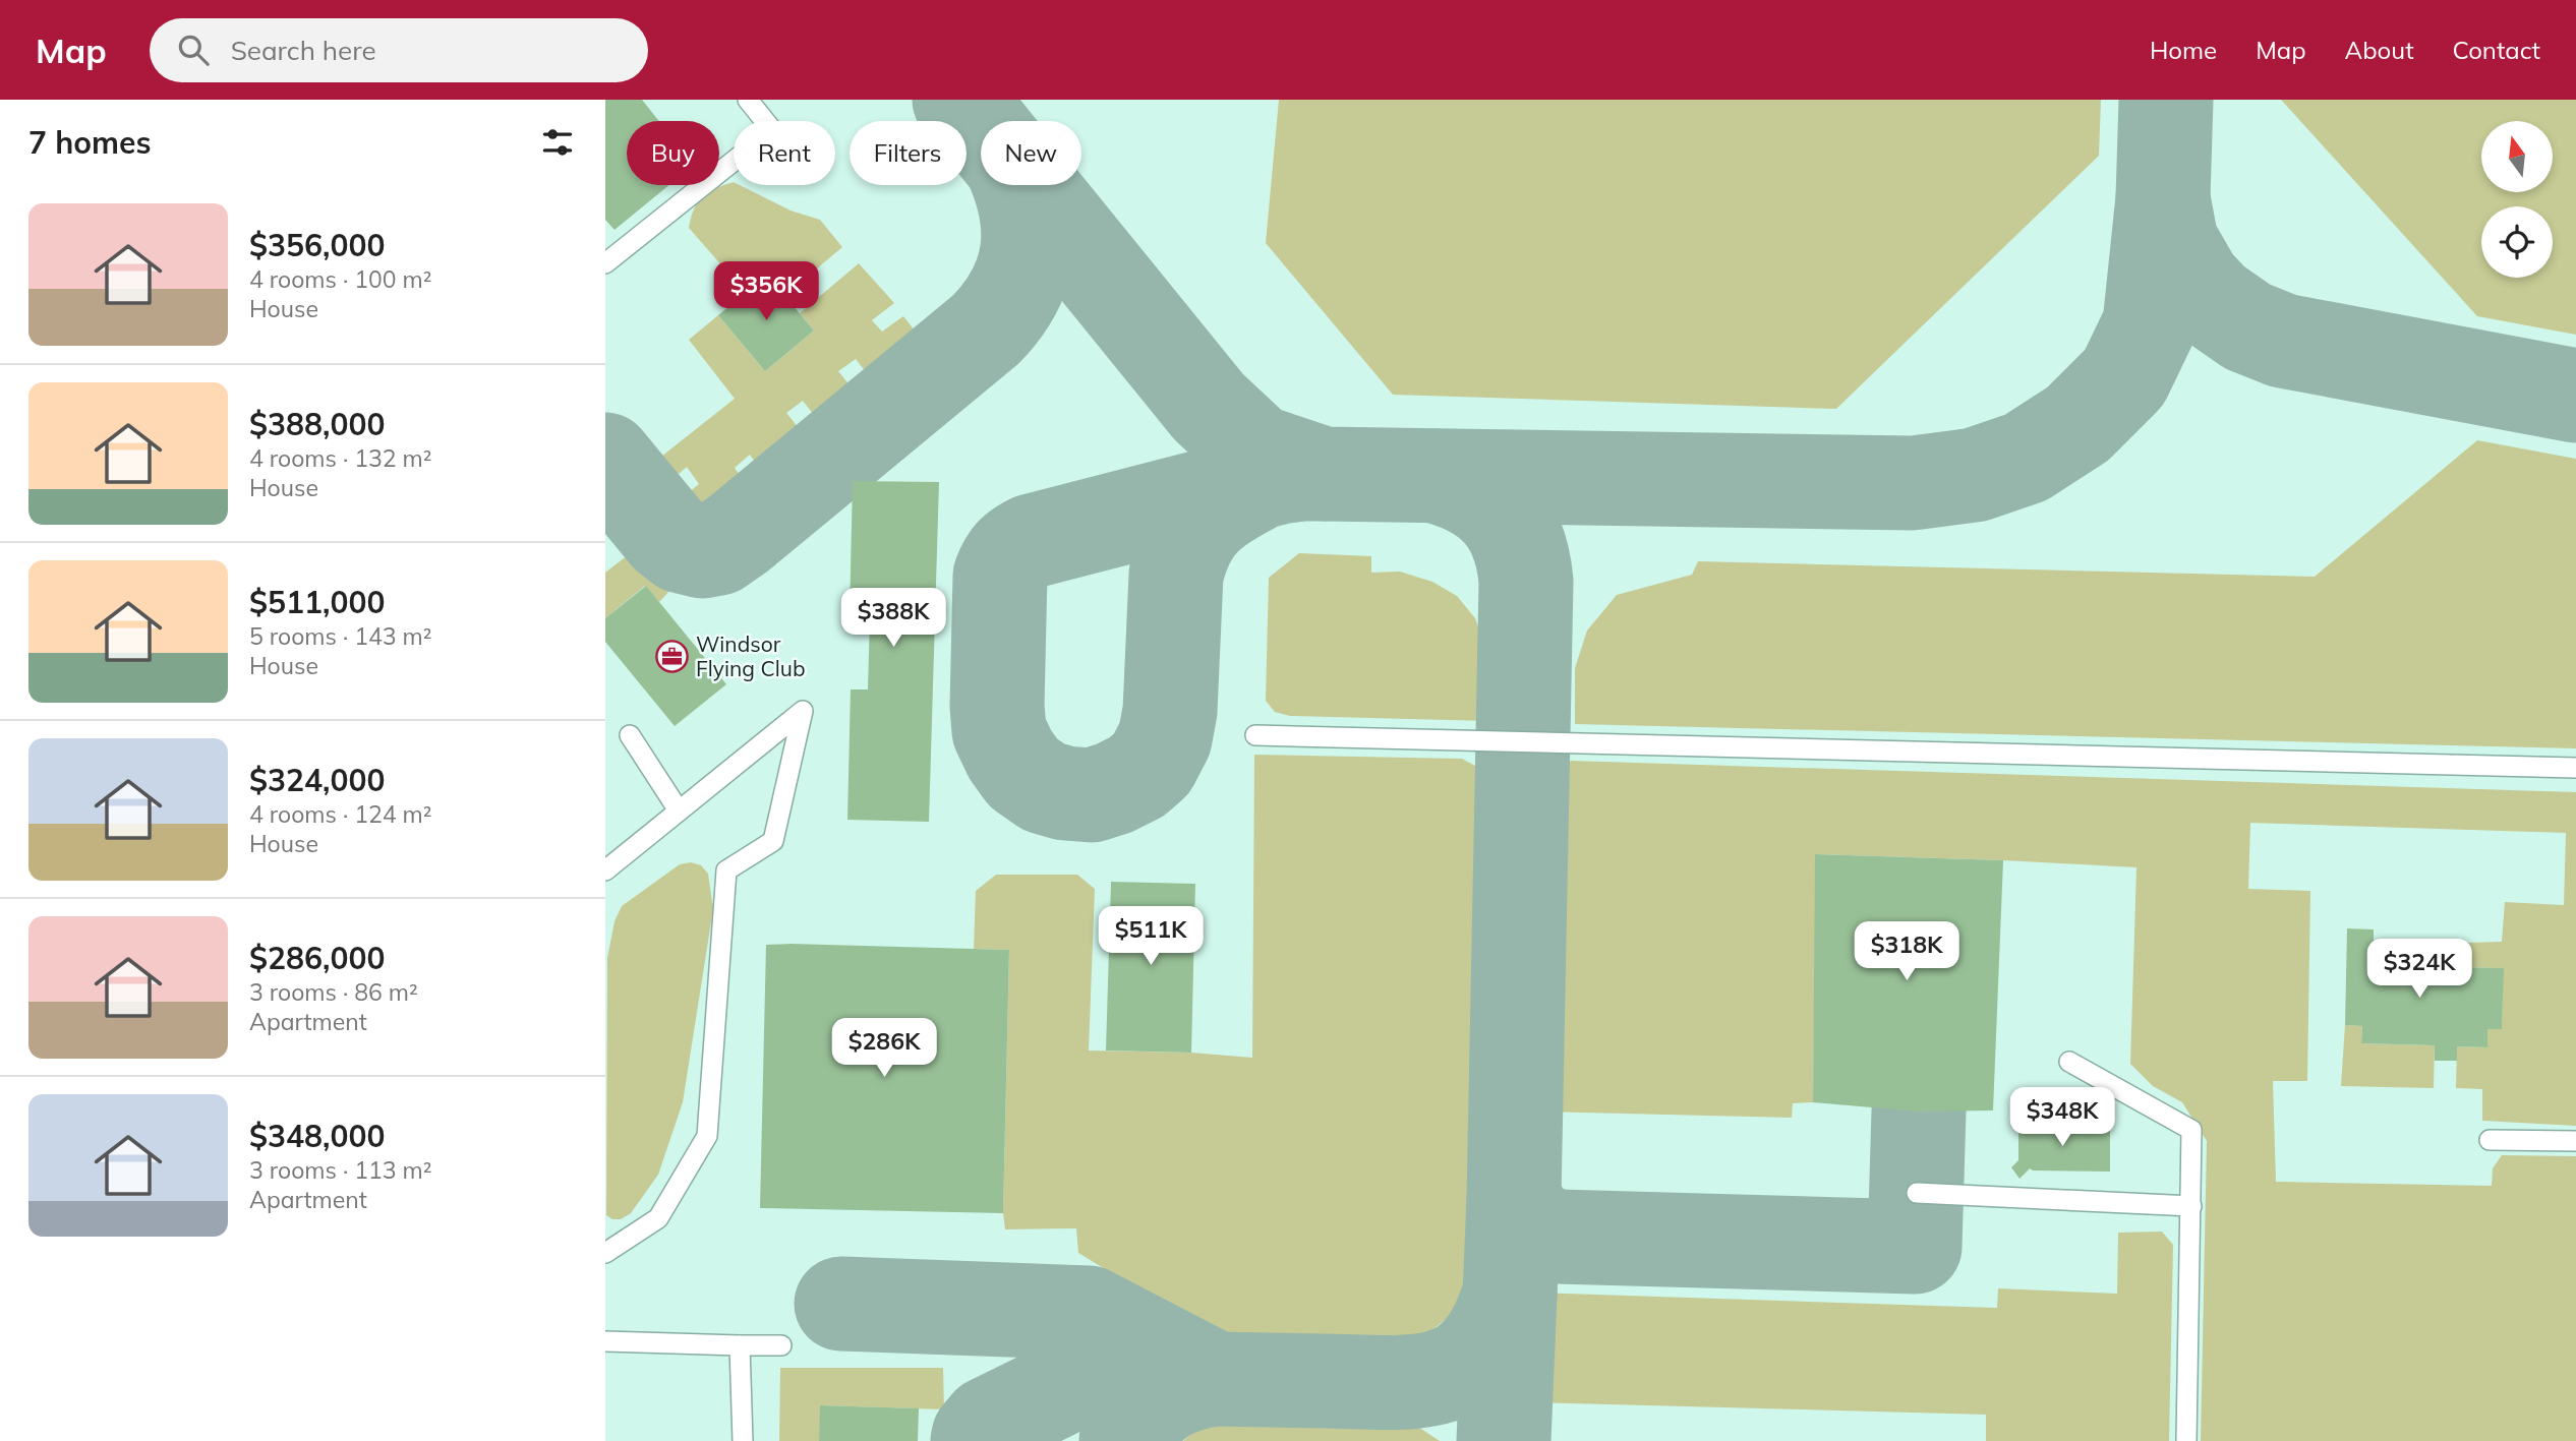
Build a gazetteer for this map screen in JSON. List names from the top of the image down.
{
  "places": {
    "office": ["Windsor Flying Club"]
  },
  "north": "top",
  "page": {
    "header": "Map",
    "search": "Search here",
    "nav": [
      "Home",
      "Map",
      "About",
      "Contact"
    ],
    "heading": "7 homes",
    "chip": [
      "Buy",
      "Rent",
      "Filters",
      "New"
    ],
    "list": [
      {
        "name": "$356,000",
        "note": "4 rooms · 100 m² · House"
      },
      {
        "name": "$388,000",
        "note": "4 rooms · 132 m² · House"
      },
      {
        "name": "$511,000",
        "note": "5 rooms · 143 m² · House"
      },
      {
        "name": "$324,000",
        "note": "4 rooms · 124 m² · House"
      },
      {
        "name": "$286,000",
        "note": "3 rooms · 86 m² · Apartment"
      },
      {
        "name": "$348,000",
        "note": "3 rooms · 113 m² · Apartment"
      }
    ],
    "price": [
      "$356K",
      "$388K",
      "$511K",
      "$318K",
      "$324K",
      "$286K",
      "$348K"
    ]
  }
}
